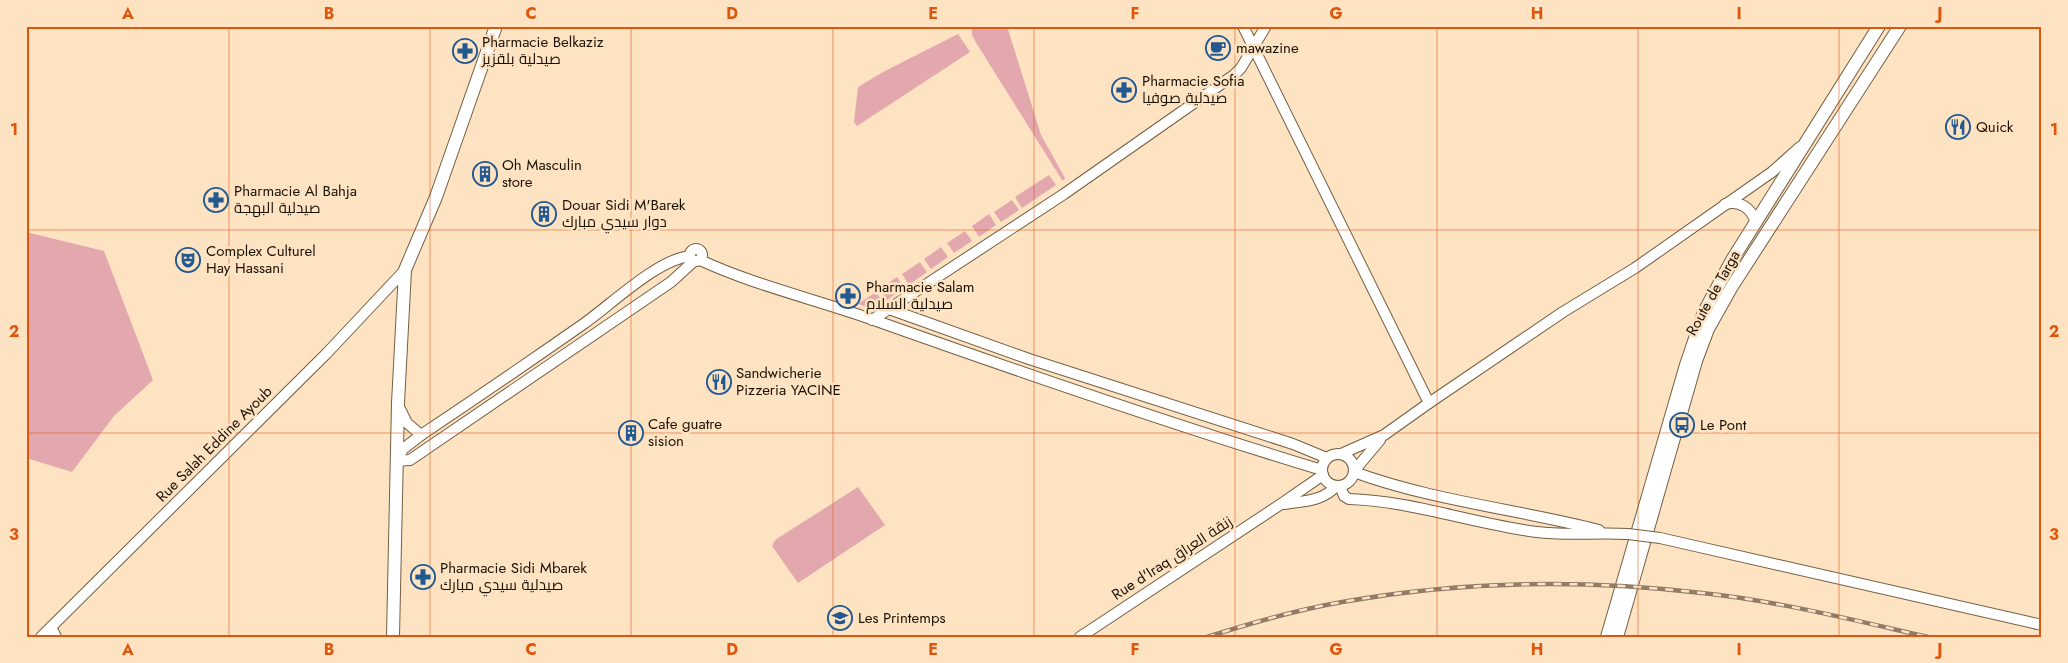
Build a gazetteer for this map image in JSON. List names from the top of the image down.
{
  "streets": {
    "main road": ["Route de Targa"],
    "street": ["Rue Salah Eddine Ayoub", "Rue d'Iraq زنقة العراق"]
  },
  "places": {
    "cafe": ["mawazine"],
    "pharmacy": [
      "Pharmacie Belkaziz صيدلية بلقزيز",
      "Pharmacie Sofia صيدلية صوفيا",
      "Pharmacie Al Bahja صيدلية البهجة",
      "Pharmacie Salam صيدلية السلام",
      "Pharmacie Sidi Mbarek صيدلية سيدي مبارك"
    ],
    "restaurant": ["Quick", "Sandwicherie Pizzeria YACINE"],
    "building": ["Oh Masculin store", "Douar Sidi M'Barek دوار سيدي مبارك", "Cafe guatre sision"],
    "theatre": ["Complex Culturel Hay Hassani"],
    "bus stop": ["Le Pont"],
    "school or university": ["Les Printemps"]
  },
  "grid": {
    "columns": [
      "A",
      "B",
      "C",
      "D",
      "E",
      "F",
      "G",
      "H",
      "I",
      "J"
    ],
    "rows": ["1", "2", "3"]
  }
}
